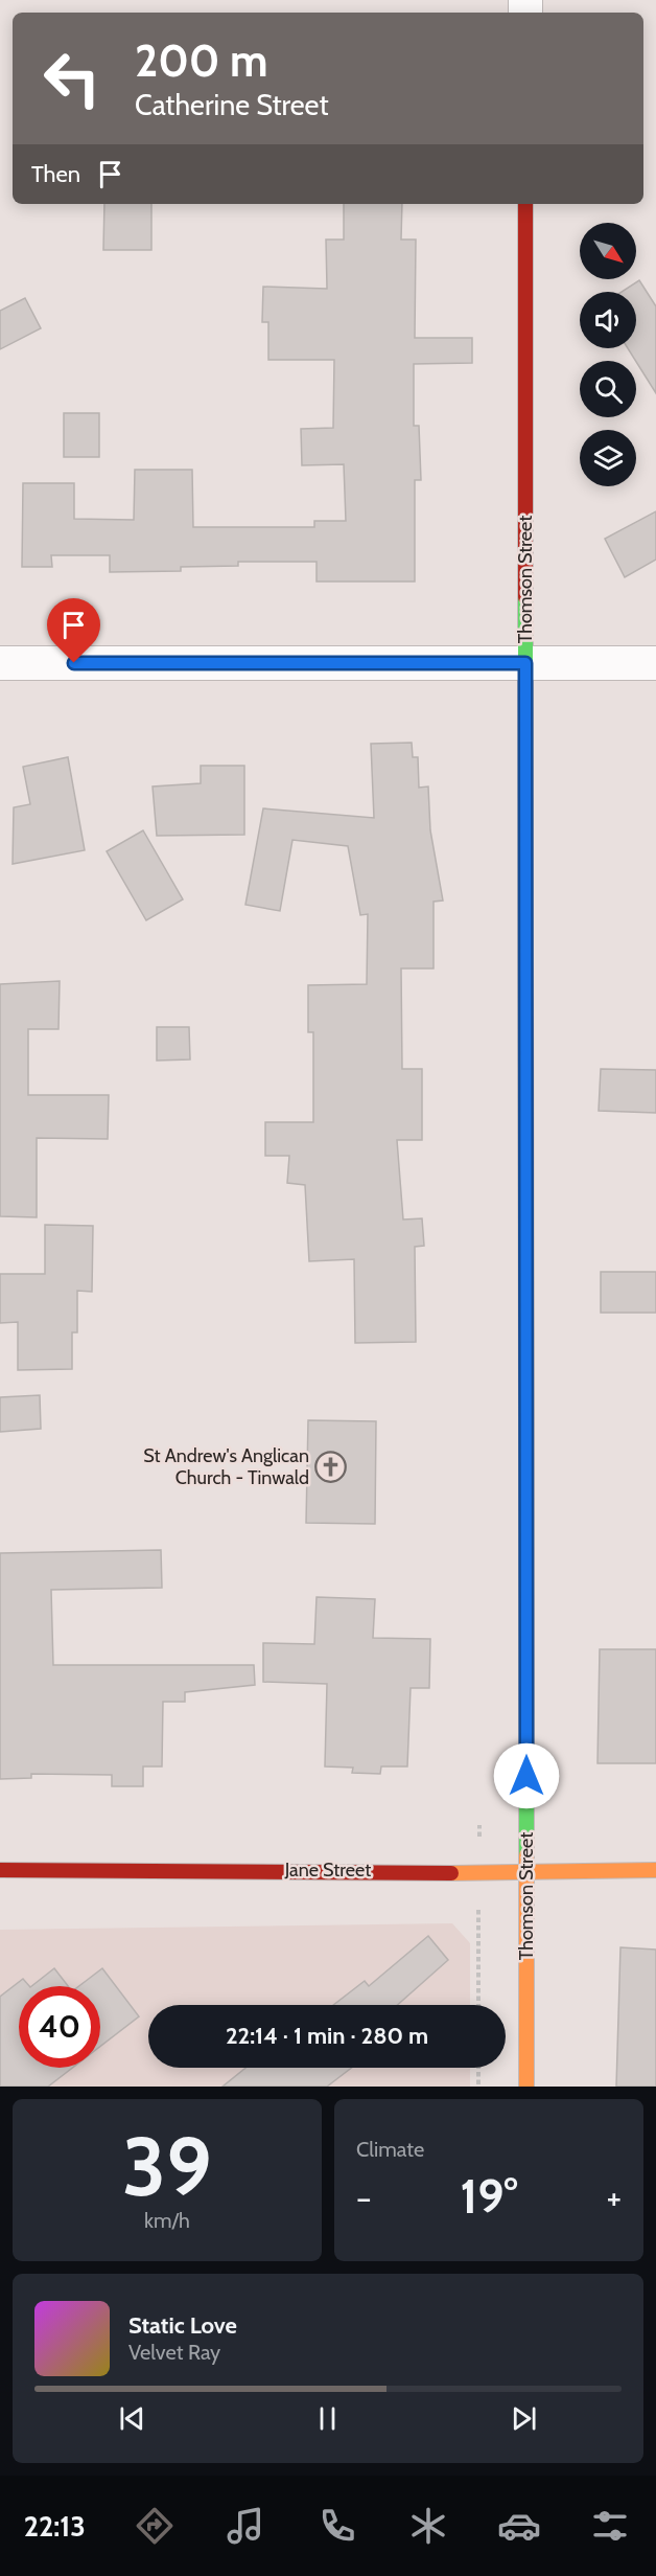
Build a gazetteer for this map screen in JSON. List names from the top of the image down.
{
  "streets": {
    "street": ["Thomson Street", "Jane Street"]
  },
  "crossings": [
    ["Thomson Street", "Jane Street"]
  ],
  "places": {
    "church": ["St Andrew's Anglican Church - Tinwald"]
  },
  "north": "bottom right",
  "page": {
    "turn": ["200 m", "Catherine Street"],
    "then": "Then",
    "limit": "40",
    "trip": "22:14 · 1 min · 280 m",
    "tile": [
      ["39", "km/h"],
      "Climate"
    ],
    "heat": ["−", "19°", "+"],
    "song": ["Static Love", "Velvet Ray"],
    "tabs": "22:13"
  }
}
